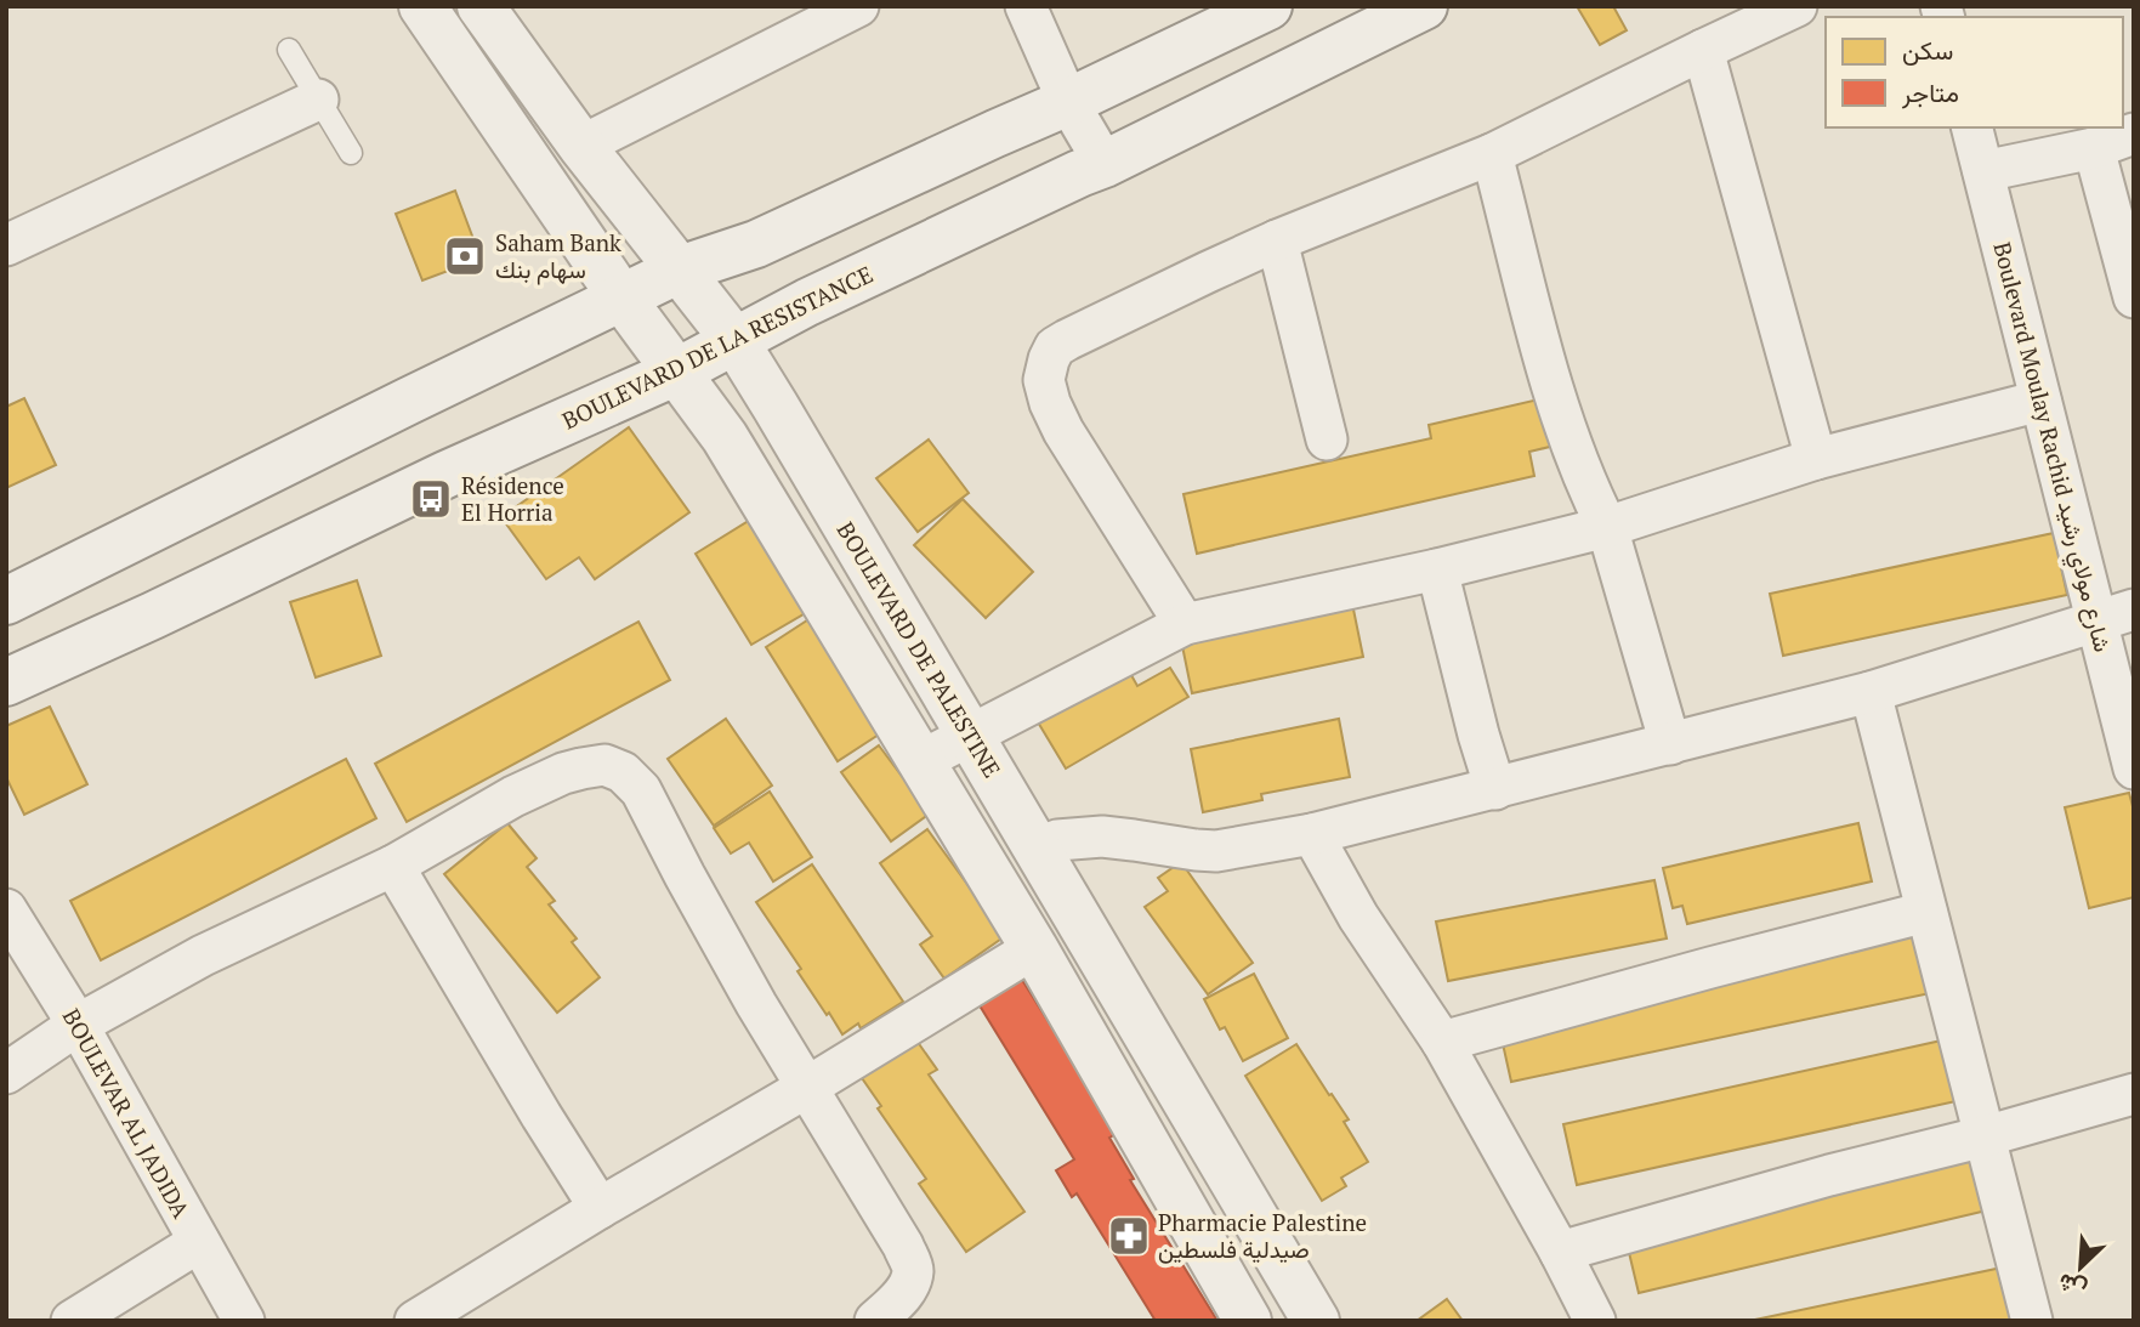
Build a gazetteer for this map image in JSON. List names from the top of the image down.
{
  "streets": {
    "street": [
      "BOULEVARD DE LA RESISTANCE",
      "Boulevard Moulay Rachid شارع مولاي رشيد",
      "BOULEVARD DE PALESTINE",
      "BOULEVAR AL JADIDA"
    ]
  },
  "crossings": [
    ["BOULEVARD DE LA RESISTANCE", "BOULEVARD DE PALESTINE"]
  ],
  "places": {
    "bank": ["Saham Bank سهام بنك"],
    "bus stop": ["Résidence El Horria"],
    "pharmacy": ["Pharmacie Palestine صيدلية فلسطين"]
  },
  "legend": ["سكن", "متاجر"],
  "north": "bottom left"
}
